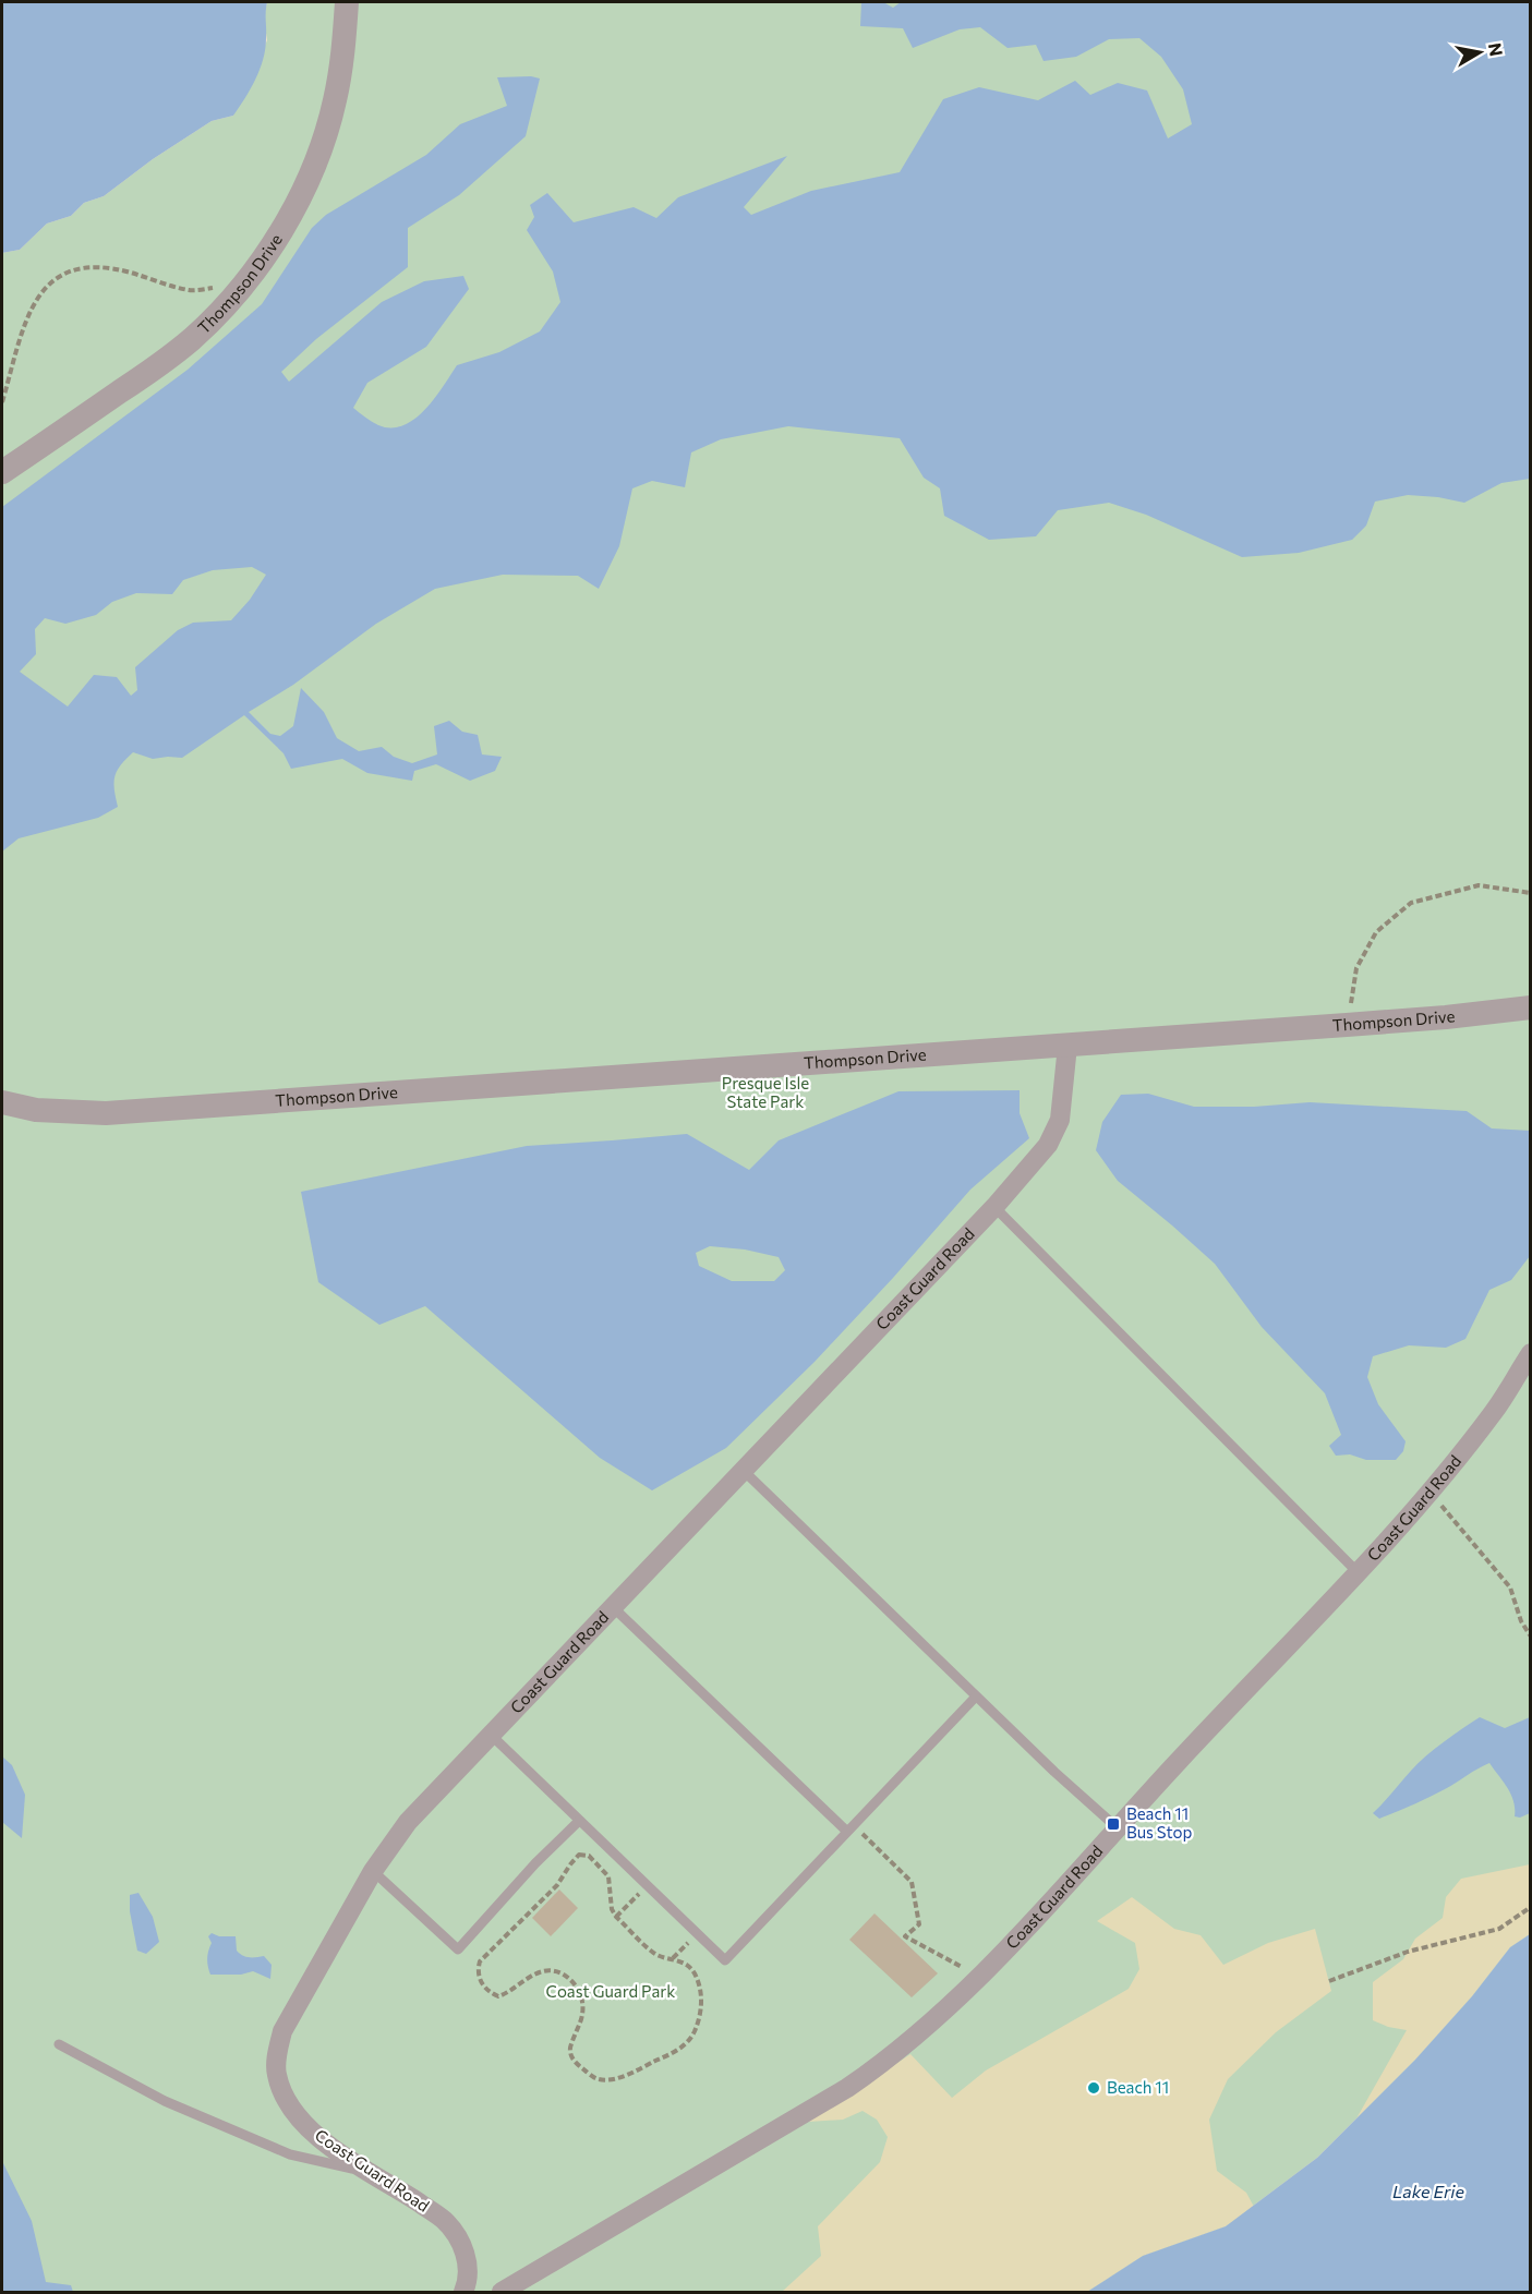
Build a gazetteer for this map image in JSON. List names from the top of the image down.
{
  "streets": {
    "street": ["Thompson Drive", "Coast Guard Road"]
  },
  "crossings": [
    ["Thompson Drive", "Coast Guard Road"]
  ],
  "water": ["Lake Erie"],
  "parks": ["Presque Isle State Park", "Coast Guard Park"],
  "places": {
    "transit": ["Beach 11 Bus Stop"],
    "other": ["Beach 11"]
  },
  "north": "right"
}
